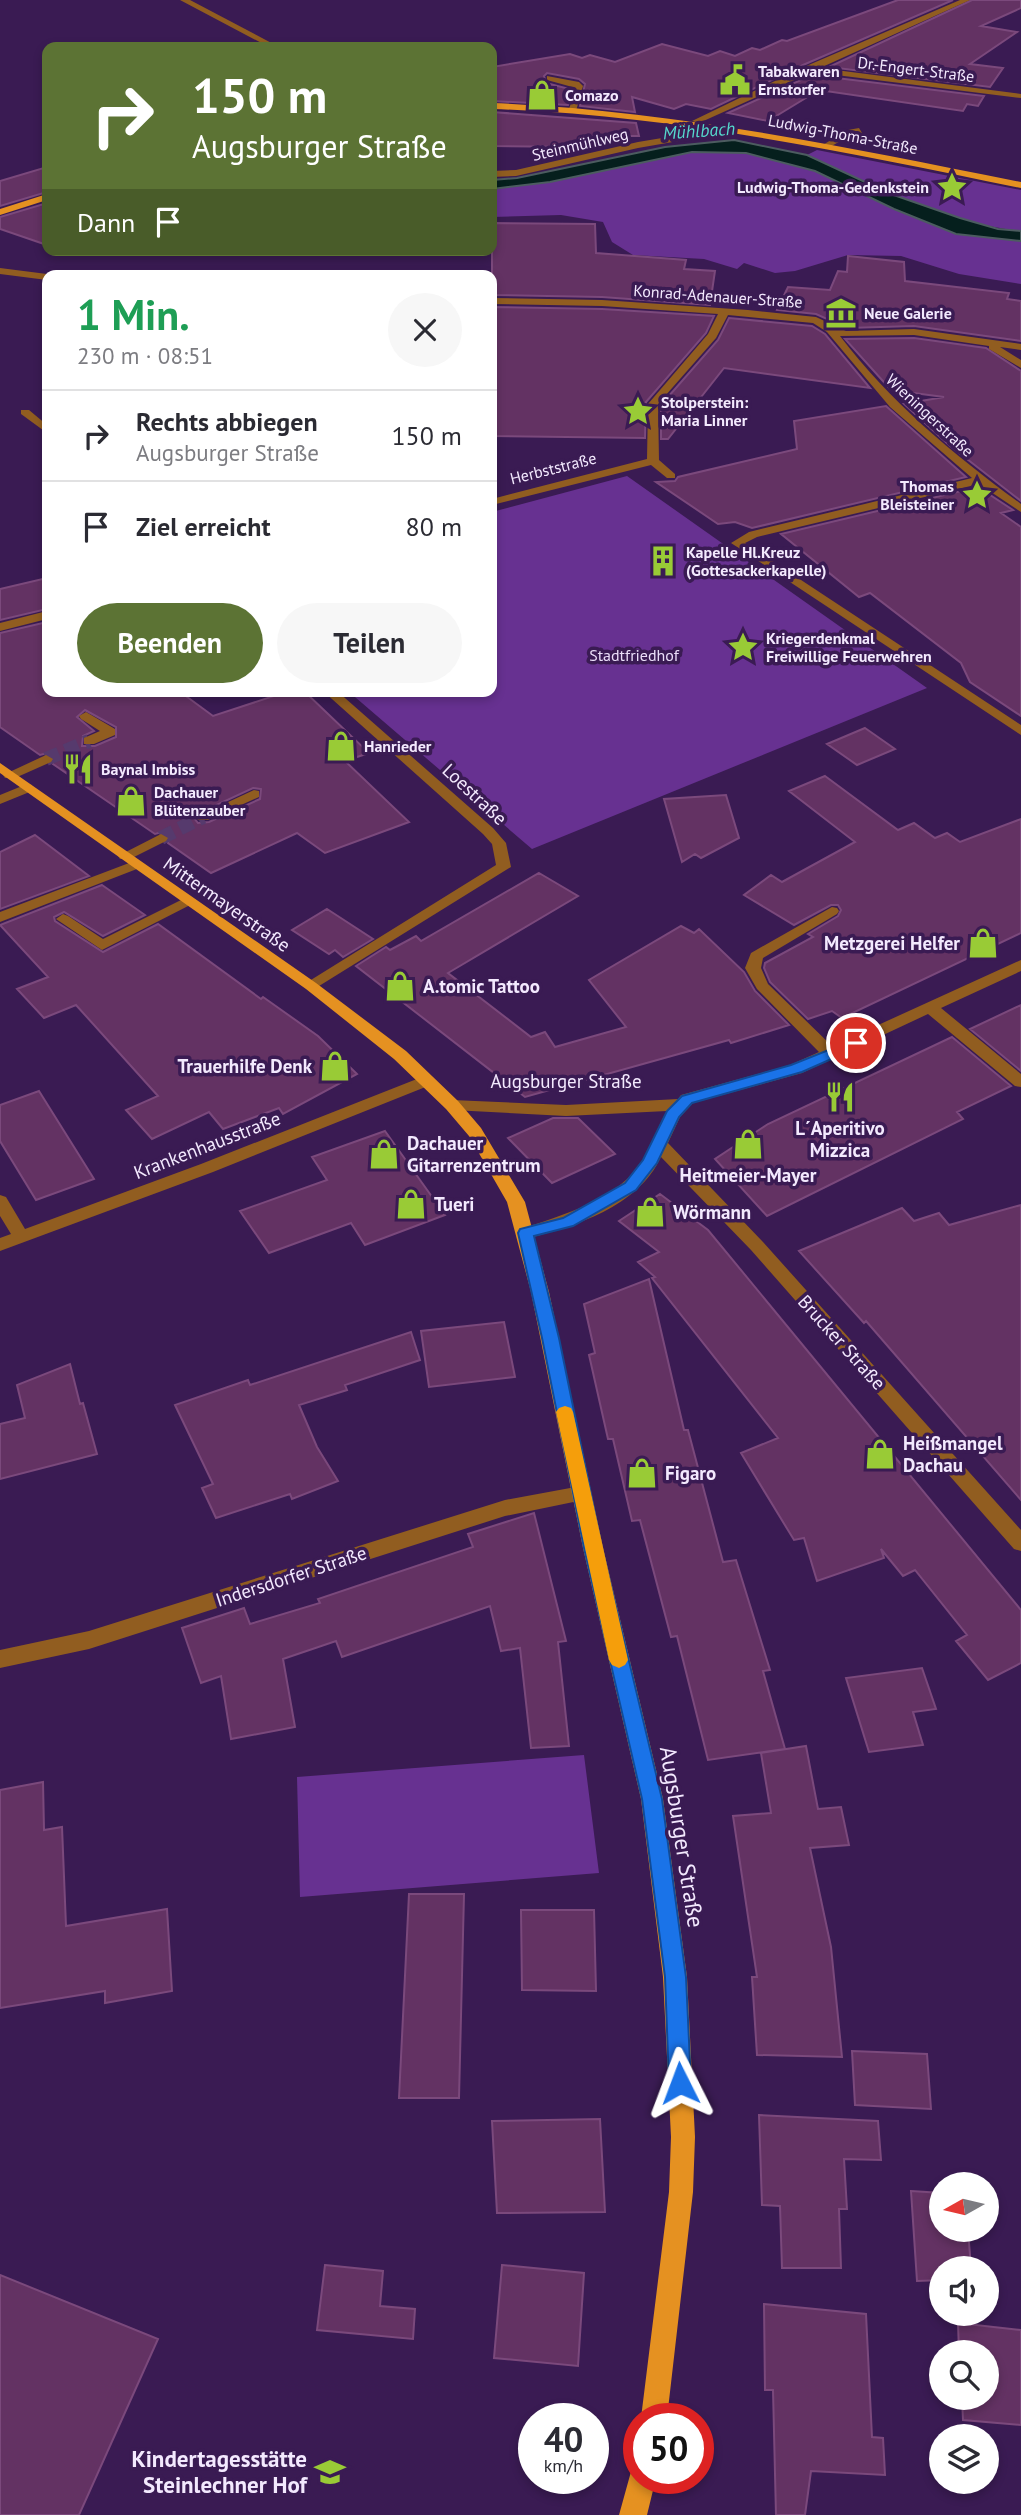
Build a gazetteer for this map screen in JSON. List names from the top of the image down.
{
  "streets": {
    "main road": ["Ludwig-Thoma-Straße", "Mittermayerstraße", "Augsburger Straße"],
    "street": [
      "Dr.-Engert-Straße",
      "Steinmühlweg",
      "Konrad-Adenauer-Straße",
      "Wieningerstraße",
      "Herbststraße",
      "Loestraße",
      "Krankenhausstraße",
      "Brucker Straße",
      "Indersdorfer Straße"
    ]
  },
  "crossings": [
    ["Konrad-Adenauer-Straße", "Wieningerstraße"],
    ["Loestraße", "Mittermayerstraße"],
    ["Mittermayerstraße", "Augsburger Straße"],
    ["Mittermayerstraße", "Krankenhausstraße"],
    ["Augsburger Straße", "Krankenhausstraße"],
    ["Augsburger Straße", "Indersdorfer Straße"]
  ],
  "water": ["Mühlbach"],
  "parks": ["Stadtfriedhof"],
  "places": {
    "public building": ["Tabakwaren Ernstorfer"],
    "shop": [
      "Comazo",
      "Hanrieder",
      "Dachauer Blütenzauber",
      "Metzgerei Helfer",
      "A.tomic Tattoo",
      "Trauerhilfe Denk",
      "Heitmeier-Mayer",
      "Dachauer Gitarrenzentrum",
      "Tueri",
      "Wörmann",
      "Heißmangel Dachau",
      "Figaro"
    ],
    "place": [
      "Ludwig-Thoma-Gedenkstein",
      "Stolperstein: Maria Linner",
      "Thomas Bleisteiner",
      "Kriegerdenkmal Freiwillige Feuerwehren"
    ],
    "museum": ["Neue Galerie"],
    "building": ["Kapelle Hl.Kreuz (Gottesackerkapelle)"],
    "restaurant": ["Baynal Imbiss", "L´Aperitivo Mizzica"],
    "school or university": ["Kindertagesstätte Steinlechner Hof"]
  },
  "north": "left",
  "page": {
    "turn": ["150 m", "Augsburger Straße"],
    "then": "Dann",
    "heading": ["1 Min.", "230 m · 08:51"],
    "list": [
      {
        "name": "Rechts abbiegen",
        "note": "Augsburger Straße",
        "value": "150 m"
      },
      {
        "name": "Ziel erreicht",
        "value": "80 m"
      }
    ],
    "buttons": ["Beenden", "Teilen"],
    "speed": "40 km/h",
    "limit": "50"
  }
}
